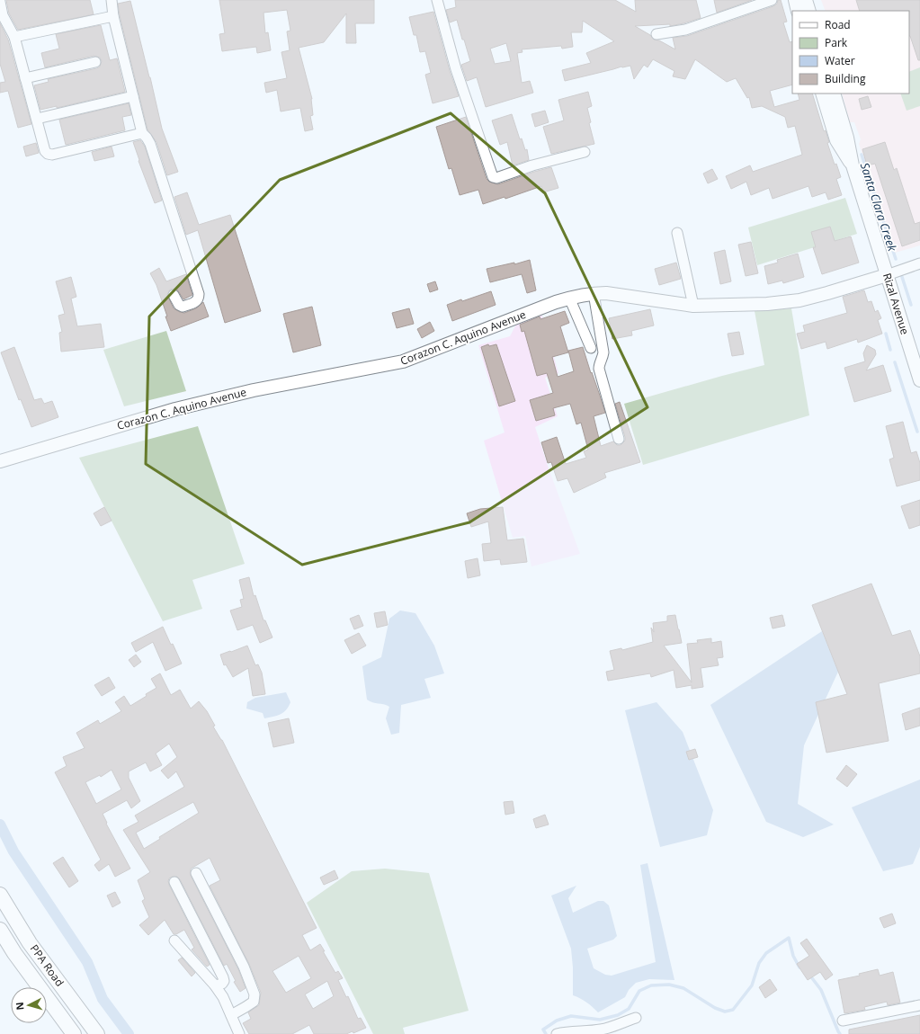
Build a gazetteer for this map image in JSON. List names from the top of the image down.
{
  "streets": {
    "highway": ["PPA Road"],
    "main road": ["Rizal Avenue", "Corazon C. Aquino Avenue"]
  },
  "crossings": [
    ["Rizal Avenue", "Corazon C. Aquino Avenue"]
  ],
  "water": ["Santa Clara Creek"],
  "legend": [
    "Road",
    "Park",
    "Water",
    "Building"
  ],
  "north": "left"
}
